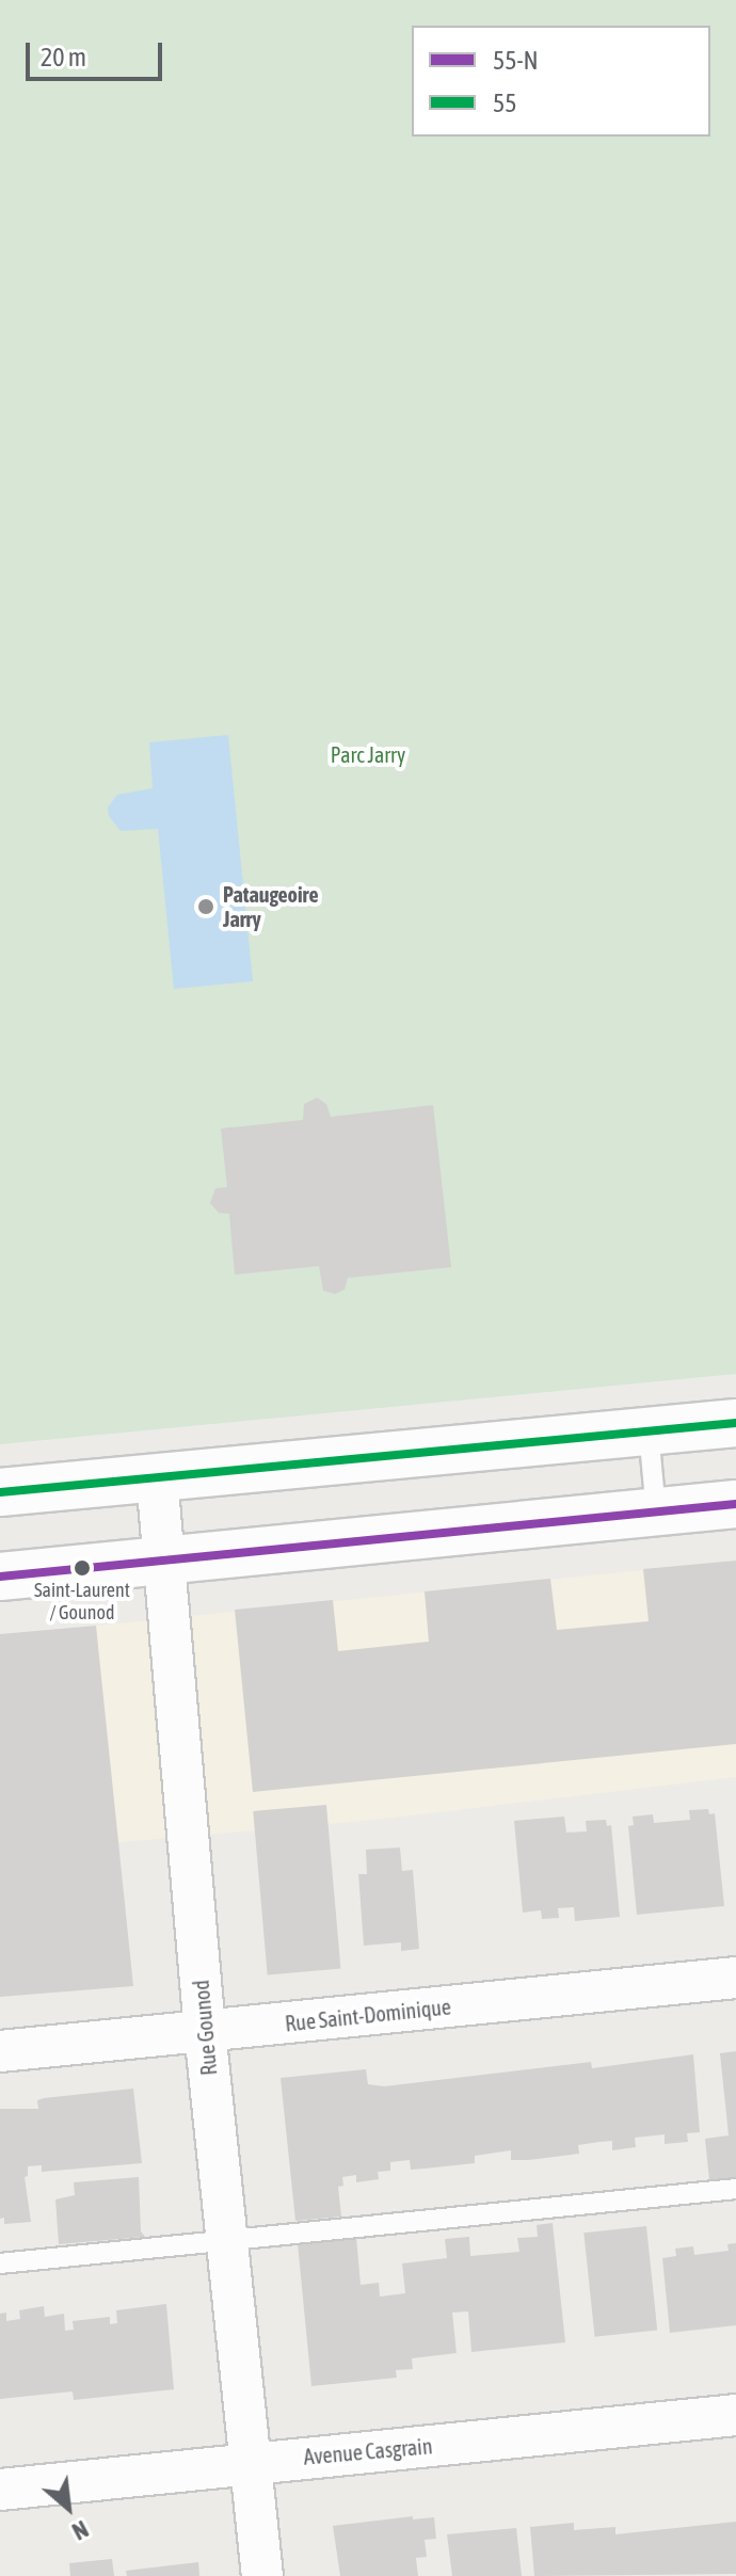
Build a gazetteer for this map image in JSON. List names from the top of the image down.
{
  "streets": {
    "street": ["Rue Saint-Dominique", "Rue Gounod", "Avenue Casgrain"]
  },
  "crossings": [
    ["Rue Saint-Dominique", "Rue Gounod"],
    ["Rue Gounod", "Avenue Casgrain"]
  ],
  "parks": ["Parc Jarry"],
  "places": ["Pataugeoire Jarry", "Saint-Laurent / Gounod"],
  "lines": ["transit line 55", "transit line 55-N"],
  "legend": ["55-N", "55"],
  "scale_bar": "20 m",
  "north": "bottom right"
}
